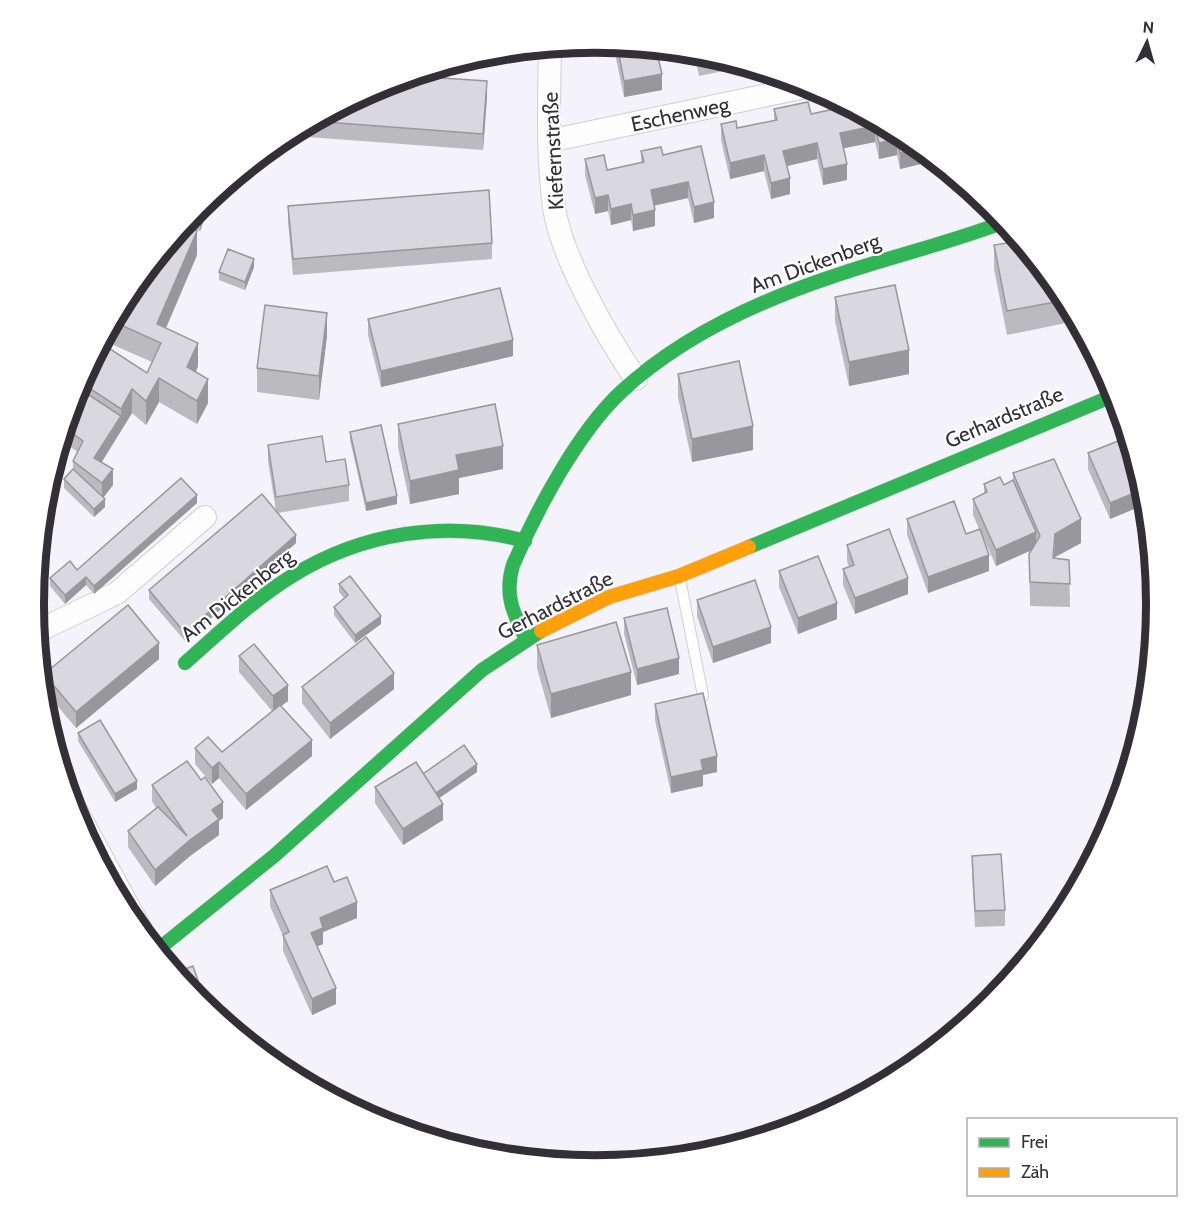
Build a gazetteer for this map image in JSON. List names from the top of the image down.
{
  "streets": {
    "street": [
      "Eschenweg",
      "Kiefernstraße",
      "Am Dickenberg",
      "Gerhardstraße"
    ]
  },
  "crossings": [
    ["Eschenweg", "Kiefernstraße"],
    ["Kiefernstraße", "Am Dickenberg"],
    ["Am Dickenberg", "Gerhardstraße"]
  ],
  "legend": ["Frei", "Zäh"],
  "north": "top"
}
